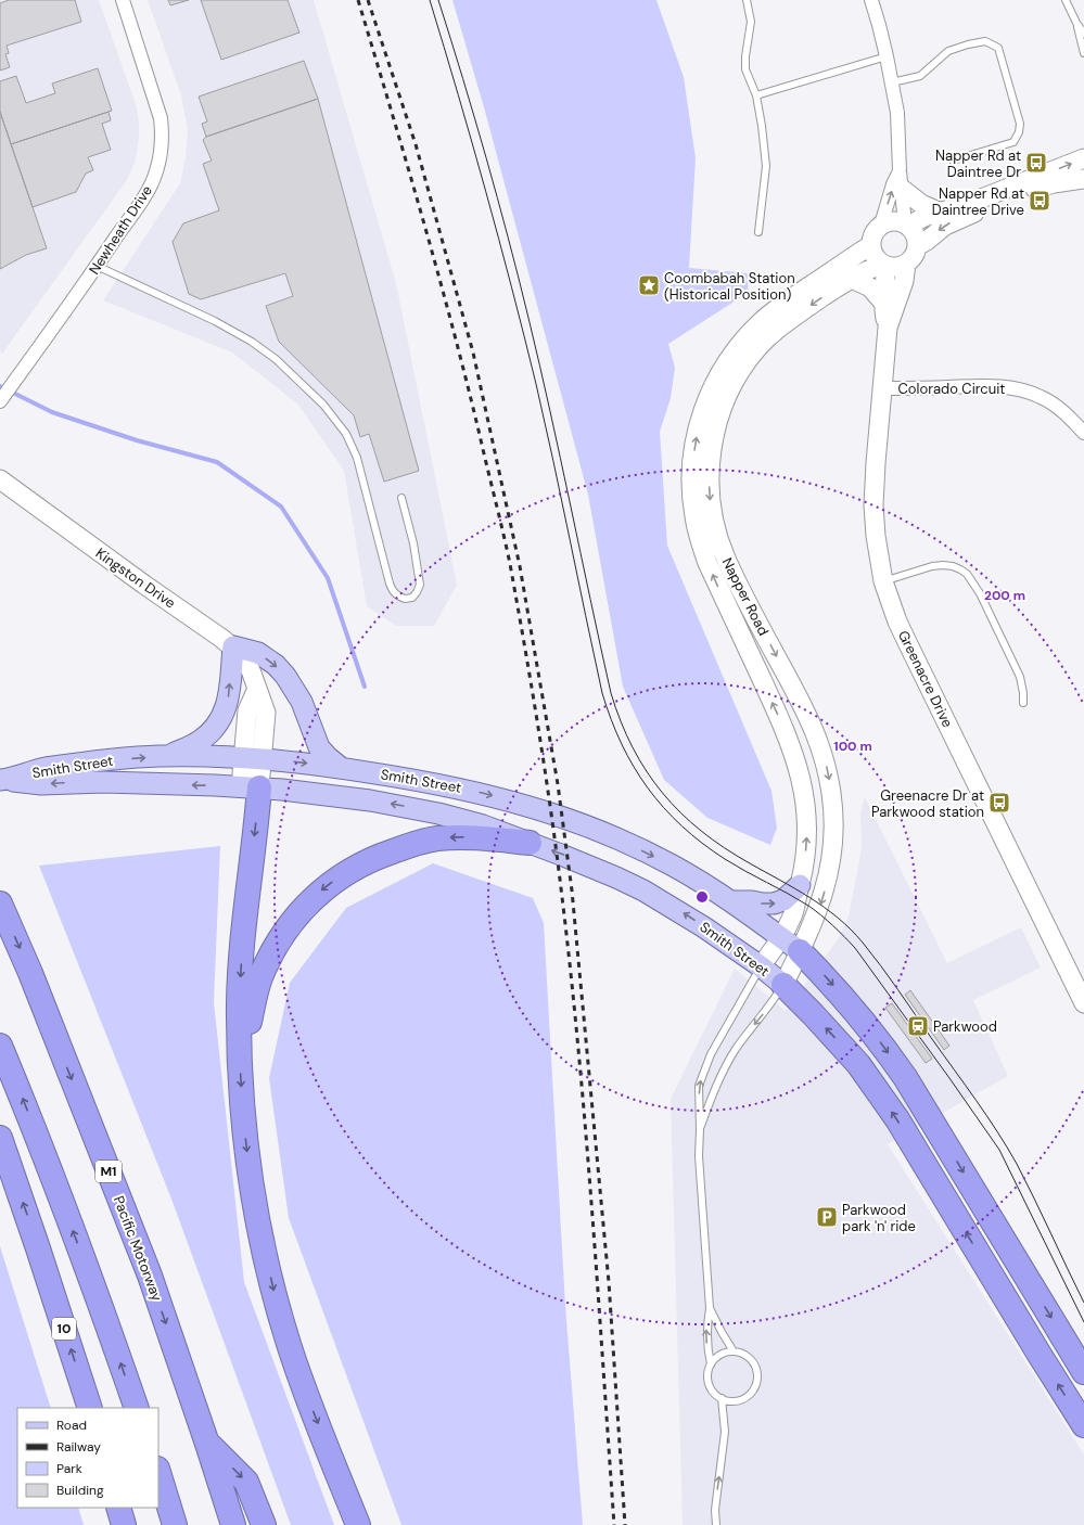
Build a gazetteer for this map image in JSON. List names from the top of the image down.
{
  "streets": {
    "highway": ["M1", "Pacific Motorway", "10"],
    "main road": [
      "Kingston Drive",
      "Napper Road",
      "Greenacre Drive",
      "Smith Street"
    ],
    "street": ["Newheath Drive", "Colorado Circuit"]
  },
  "crossings": [
    ["Colorado Circuit", "Greenacre Drive"],
    ["Kingston Drive", "Smith Street"],
    ["Napper Road", "Greenacre Drive"],
    ["Napper Road", "Smith Street"]
  ],
  "places": {
    "bus stop": ["Napper Rd at Daintree Dr", "Napper Rd at Daintree Drive", "Greenacre Dr at Parkwood station"],
    "place": ["Coombabah Station (Historical Position)"],
    "station": ["Parkwood"],
    "parking": ["Parkwood park 'n' ride"]
  },
  "legend": [
    "Road",
    "Railway",
    "Park",
    "Building"
  ],
  "rings": ["200 m", "100 m"]
}
